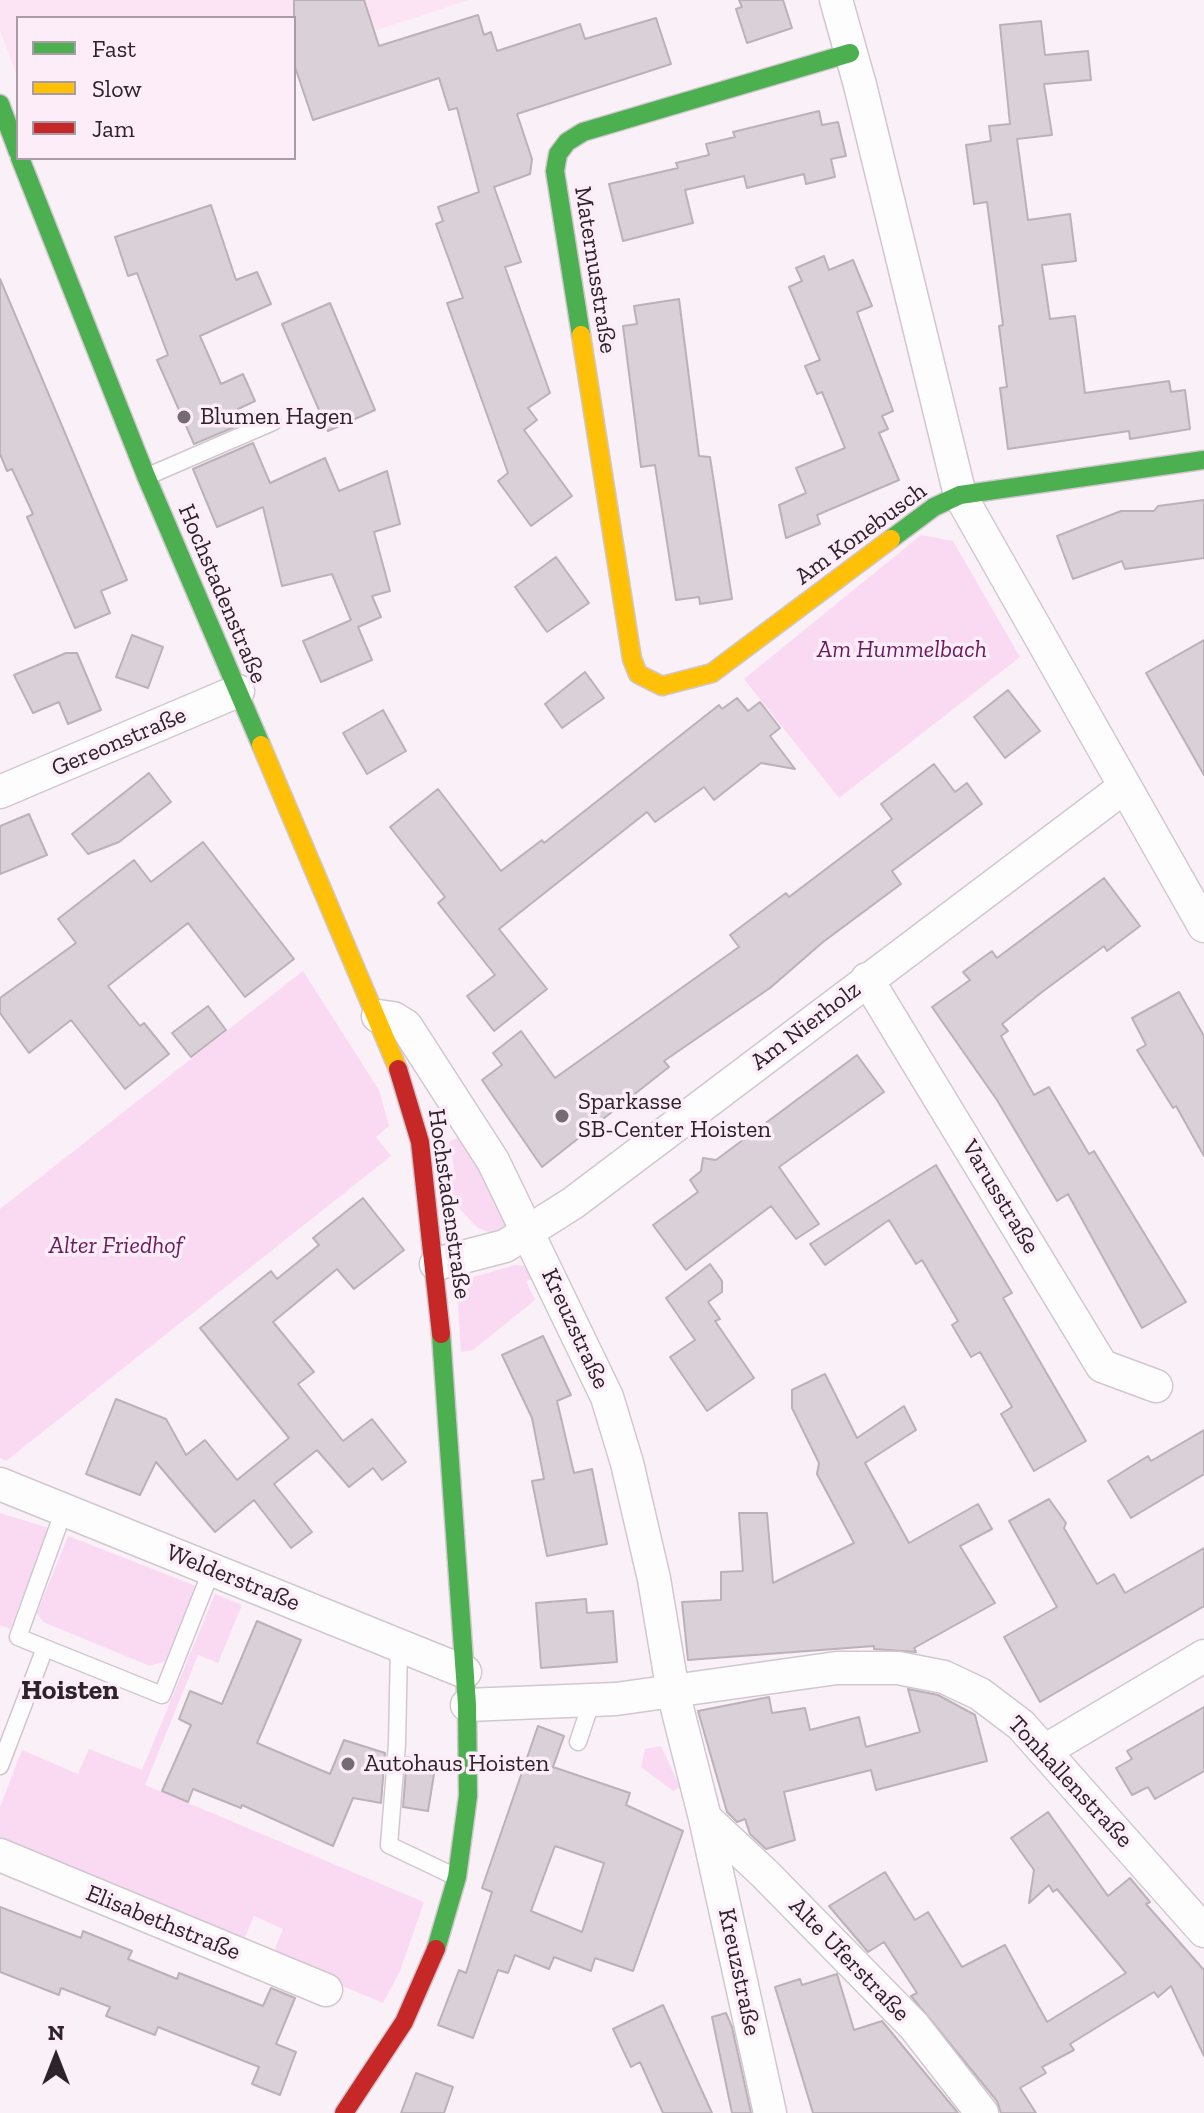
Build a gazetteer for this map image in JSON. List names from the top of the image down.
{
  "streets": {
    "main road": ["Maternusstraße", "Am Konebusch", "Hochstadenstraße"],
    "street": [
      "Gereonstraße",
      "Am Nierholz",
      "Varusstraße",
      "Kreuzstraße",
      "Welderstraße",
      "Tonhallenstraße",
      "Elisabethstraße",
      "Alte Uferstraße"
    ]
  },
  "crossings": [
    ["Maternusstraße", "Am Konebusch"],
    ["Hochstadenstraße", "Gereonstraße"],
    ["Hochstadenstraße", "Am Nierholz"],
    ["Hochstadenstraße", "Kreuzstraße"],
    ["Hochstadenstraße", "Welderstraße"],
    ["Am Nierholz", "Varusstraße"],
    ["Am Nierholz", "Kreuzstraße"],
    ["Kreuzstraße", "Tonhallenstraße"],
    ["Kreuzstraße", "Alte Uferstraße"]
  ],
  "districts": ["Hoisten"],
  "parks": ["Am Hummelbach", "Alter Friedhof"],
  "places": ["Blumen Hagen", "Sparkasse SB-Center Hoisten", "Autohaus Hoisten"],
  "legend": ["Fast", "Slow", "Jam"],
  "north": "top"
}
